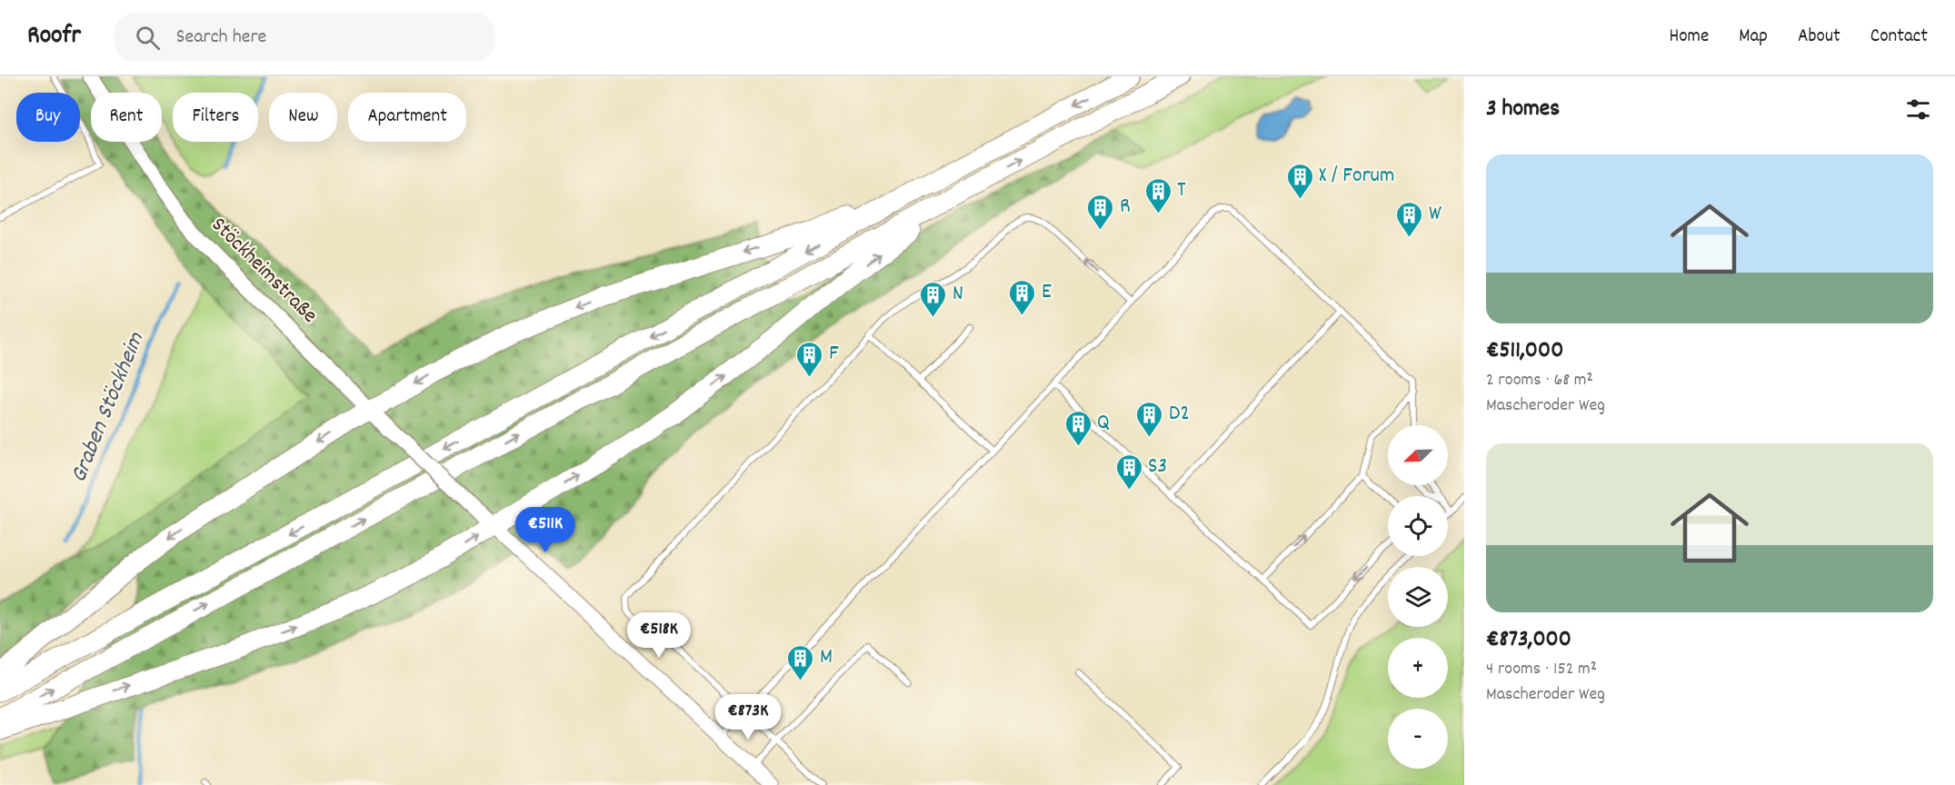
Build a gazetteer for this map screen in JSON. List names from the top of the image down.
{
  "streets": {
    "main road": ["Stöckheimstraße"]
  },
  "water": ["Graben Stöckheim"],
  "places": {
    "building": [
      "X / Forum",
      "T",
      "R",
      "W",
      "E",
      "N",
      "F",
      "D2",
      "Q",
      "S3",
      "M"
    ]
  },
  "north": "bottom left",
  "page": {
    "header": "Roofr",
    "search": "Search here",
    "nav": [
      "Home",
      "Map",
      "About",
      "Contact"
    ],
    "heading": "3 homes",
    "chip": [
      "Buy",
      "Rent",
      "Filters",
      "New",
      "Apartment"
    ],
    "list": [
      {
        "name": "€511,000",
        "note": "2 rooms · 68 m² · Mascheroder Weg"
      },
      {
        "name": "€873,000",
        "note": "4 rooms · 152 m² · Mascheroder Weg"
      }
    ],
    "map_buttons": ["+", "−"],
    "price": ["€511K", "€518K", "€873K"]
  }
}
